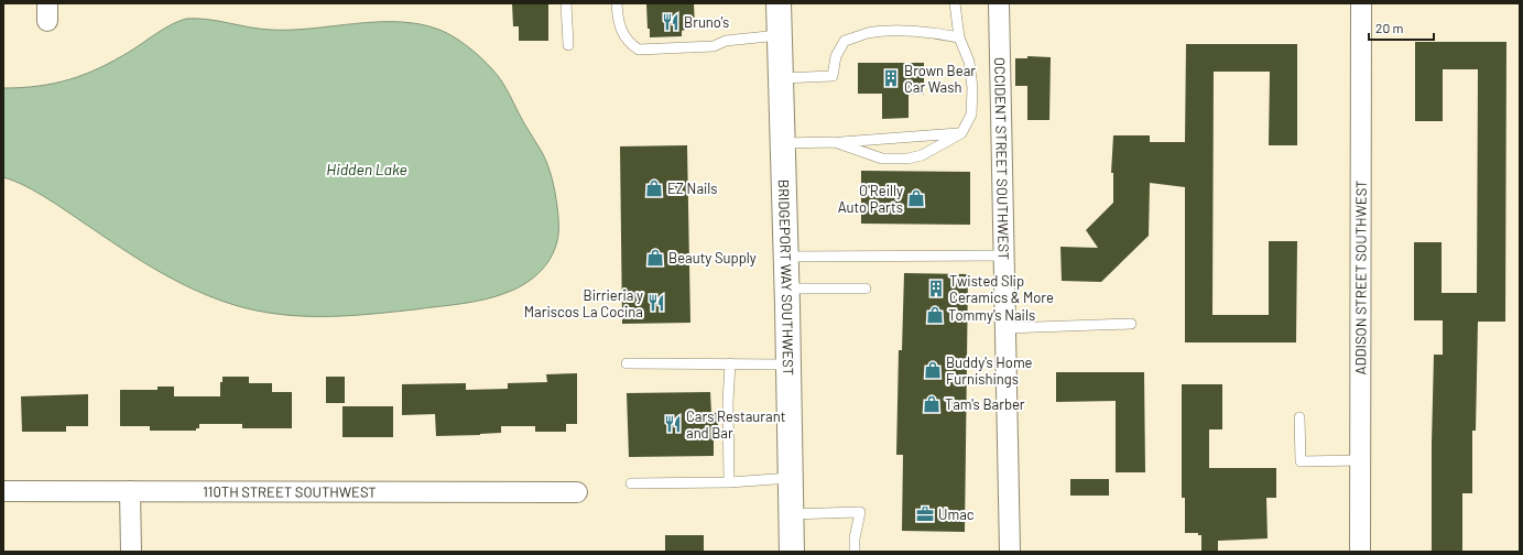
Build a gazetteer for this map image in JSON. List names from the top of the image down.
{
  "streets": {
    "main road": ["BRIDGEPORT WAY SOUTHWEST"],
    "street": ["OCCIDENT STREET SOUTHWEST", "ADDISON STREET SOUTHWEST", "110TH STREET SOUTHWEST"]
  },
  "water": ["Hidden Lake"],
  "places": {
    "restaurant": ["Bruno's", "Birrieria y Mariscos La Cocina", "Cars Restaurant and Bar"],
    "building": ["Brown Bear Car Wash", "Twisted Slip Ceramics & More"],
    "shop": [
      "EZ Nails",
      "O'Reilly Auto Parts",
      "Beauty Supply",
      "Tommy's Nails",
      "Buddy's Home Furnishings",
      "Tam's Barber"
    ],
    "office": ["Umac"]
  },
  "scale_bar": "20 m"
}
